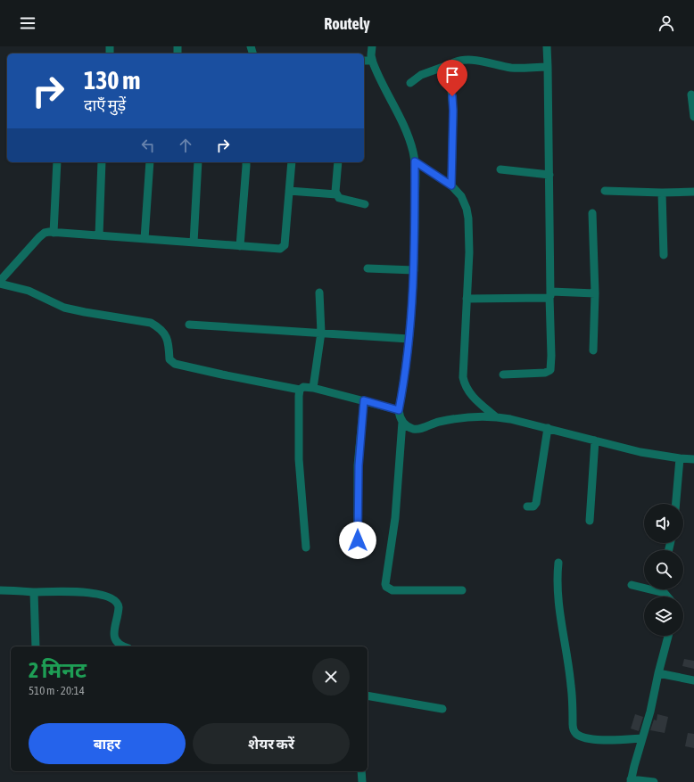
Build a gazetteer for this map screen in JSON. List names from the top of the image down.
{
  "page": {
    "header": "Routely",
    "turn": ["130 m", "दाएँ मुड़ें"],
    "heading": ["2 मिनट", "510 m · 20:14"],
    "buttons": ["बाहर", "शेयर करें"]
  }
}
